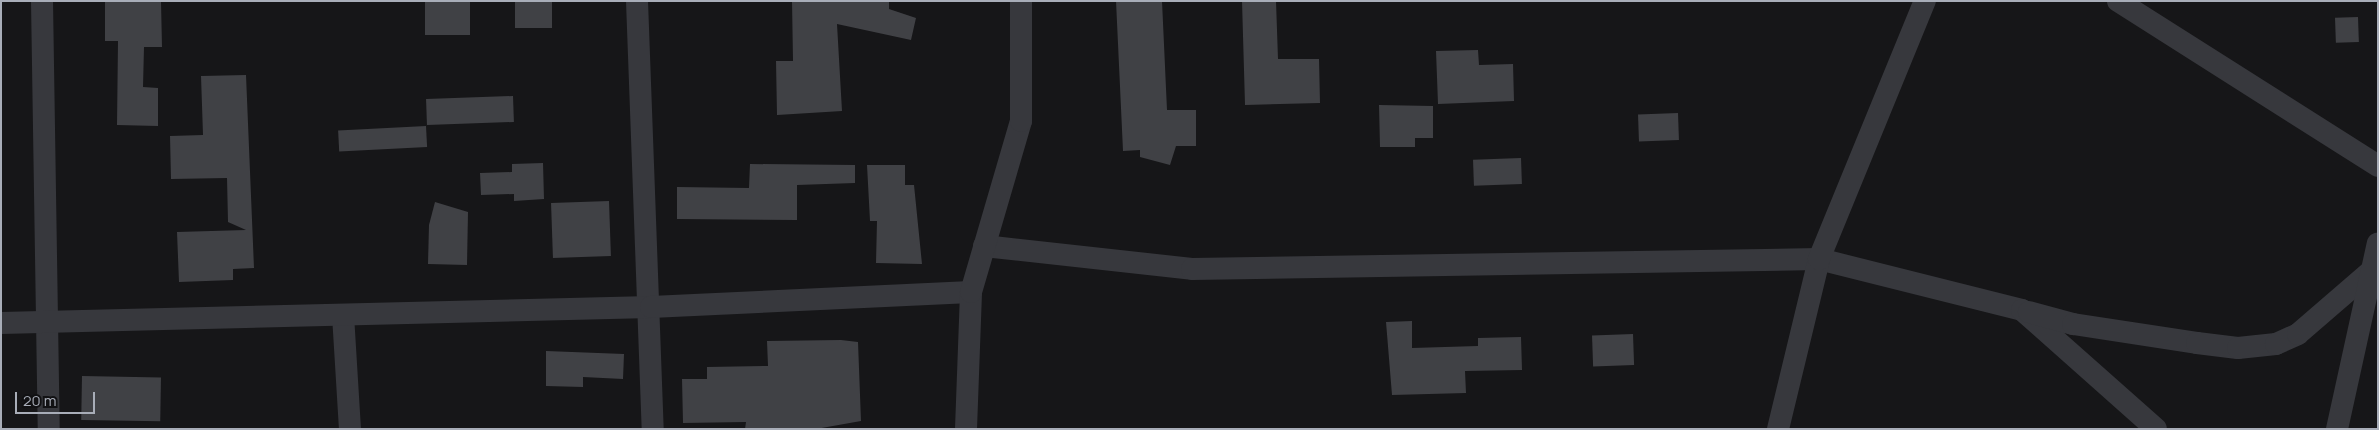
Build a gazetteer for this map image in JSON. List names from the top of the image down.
{
  "scale_bar": "20 m"
}
